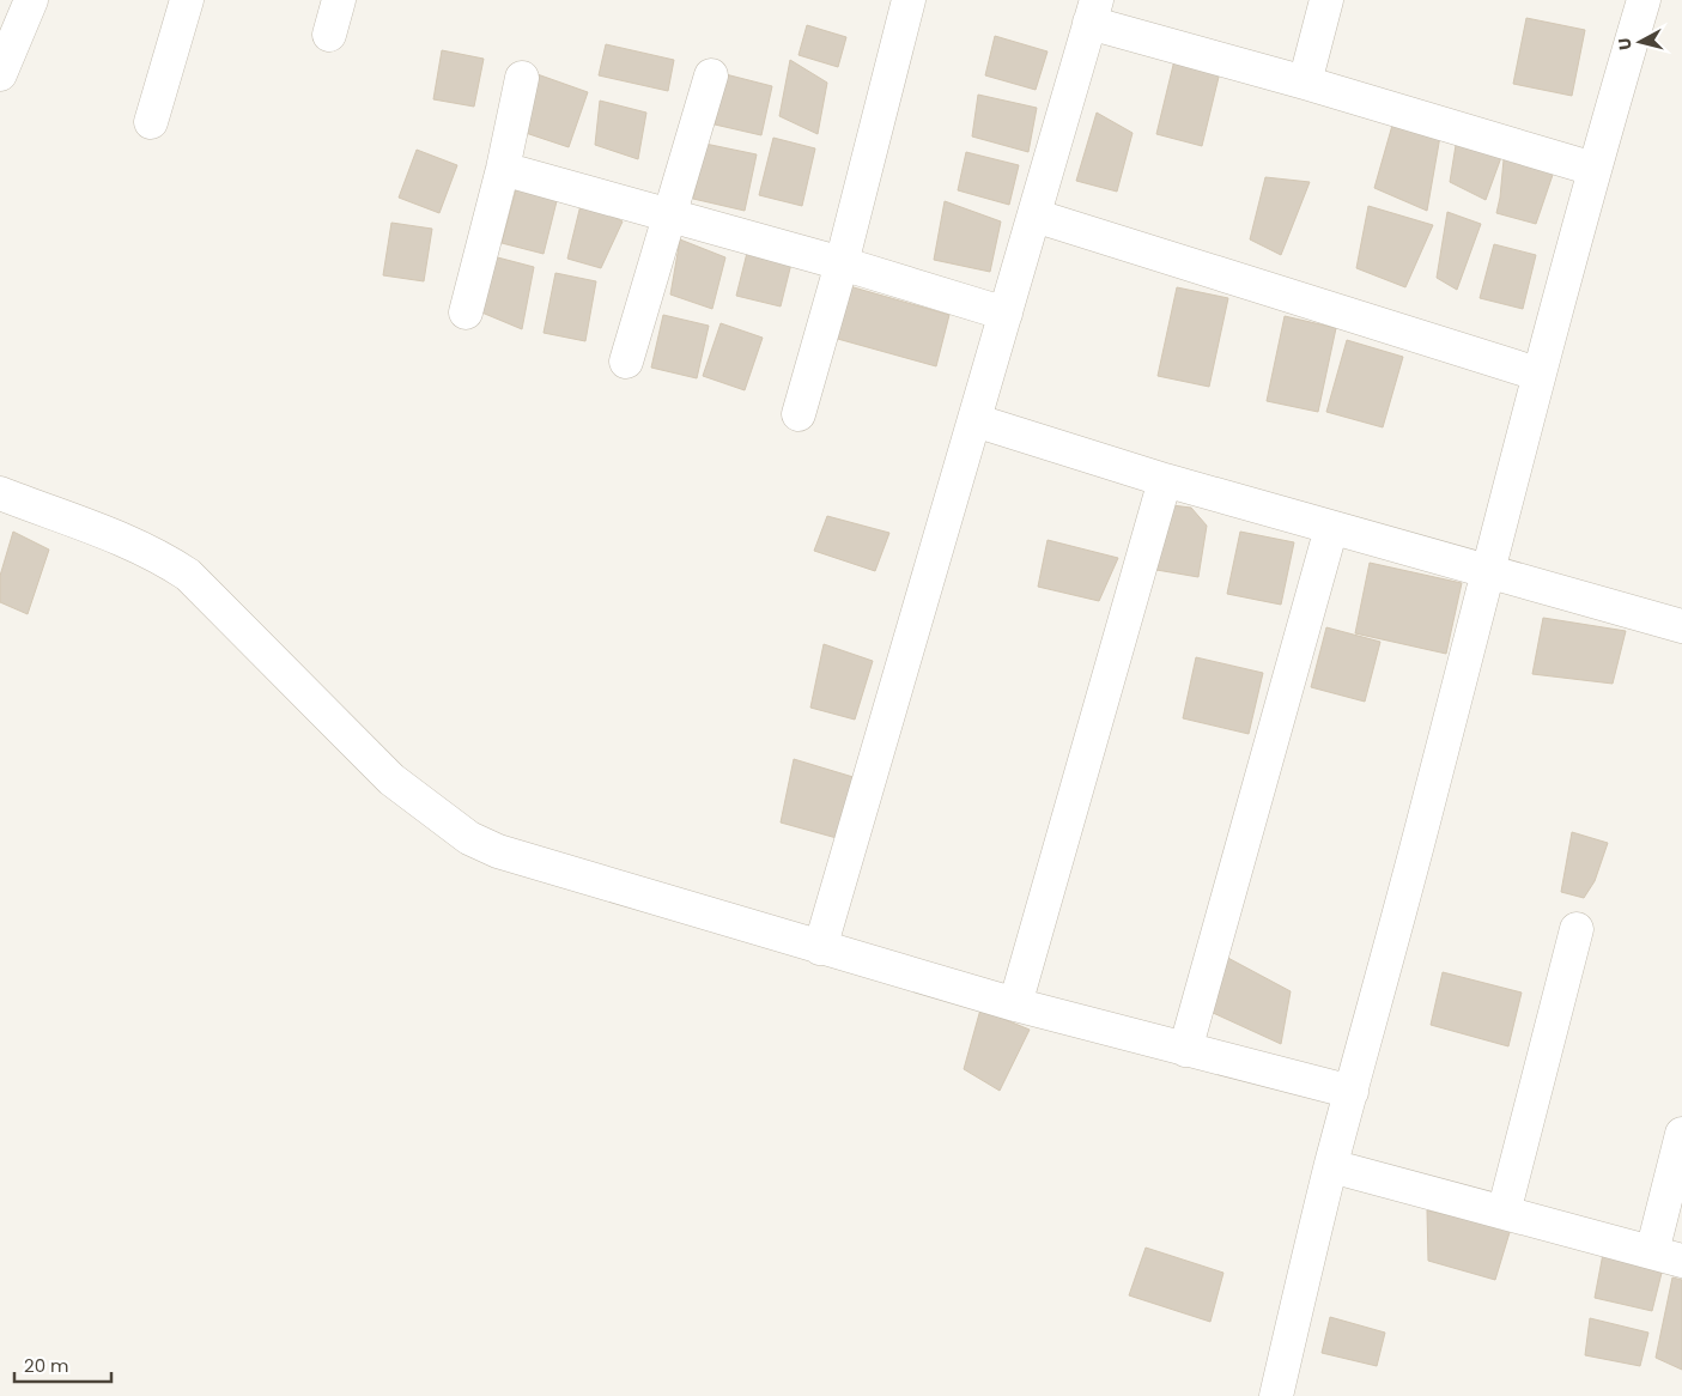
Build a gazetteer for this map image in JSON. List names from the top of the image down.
{
  "scale_bar": "20 m",
  "north": "left"
}
